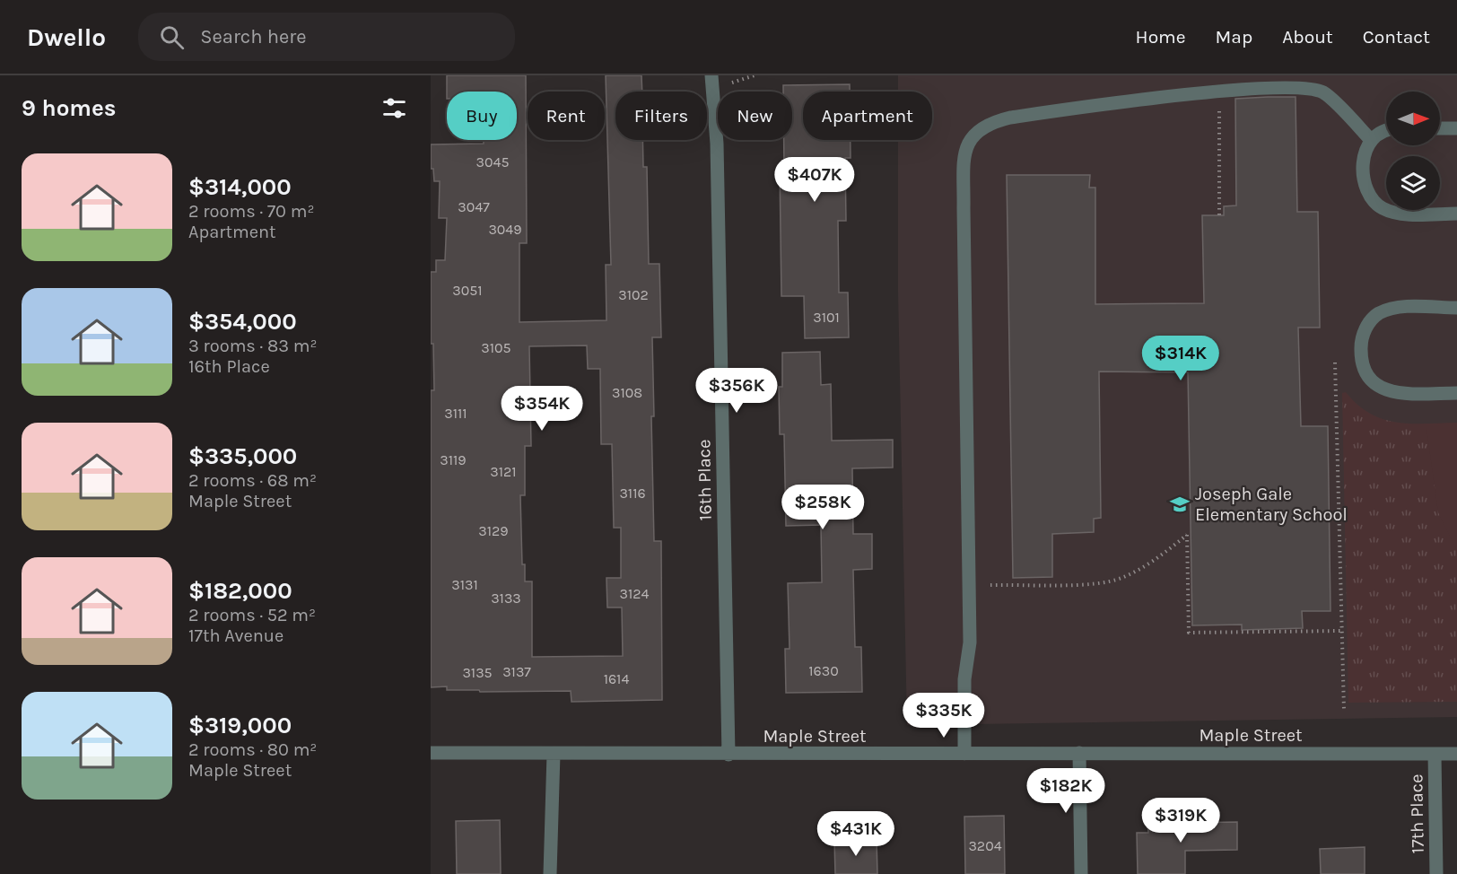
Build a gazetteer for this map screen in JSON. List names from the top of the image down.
{
  "streets": {
    "street": ["16th Place", "Maple Street", "17th Place"]
  },
  "crossings": [
    ["16th Place", "Maple Street"],
    ["Maple Street", "17th Place"]
  ],
  "places": {
    "school or university": ["Joseph Gale Elementary School"]
  },
  "house_numbers": [
    "3045",
    "3047",
    "3049",
    "3051",
    "3102",
    "3101",
    "3105",
    "3108",
    "3111",
    "3119",
    "3121",
    "3116",
    "3129",
    "3131",
    "3124",
    "3133",
    "1630",
    "3137",
    "3135",
    "1614",
    "3204"
  ],
  "north": "right",
  "page": {
    "header": "Dwello",
    "search": "Search here",
    "nav": [
      "Home",
      "Map",
      "About",
      "Contact"
    ],
    "heading": "9 homes",
    "chip": [
      "Buy",
      "Rent",
      "Filters",
      "New",
      "Apartment"
    ],
    "list": [
      {
        "name": "$314,000",
        "note": "2 rooms · 70 m² · Apartment"
      },
      {
        "name": "$354,000",
        "note": "3 rooms · 83 m² · 16th Place"
      },
      {
        "name": "$335,000",
        "note": "2 rooms · 68 m² · Maple Street"
      },
      {
        "name": "$182,000",
        "note": "2 rooms · 52 m² · 17th Avenue"
      },
      {
        "name": "$319,000",
        "note": "2 rooms · 80 m² · Maple Street"
      }
    ],
    "price": [
      "$407K",
      "$314K",
      "$356K",
      "$354K",
      "$258K",
      "$335K",
      "$182K",
      "$319K",
      "$431K"
    ]
  }
}
